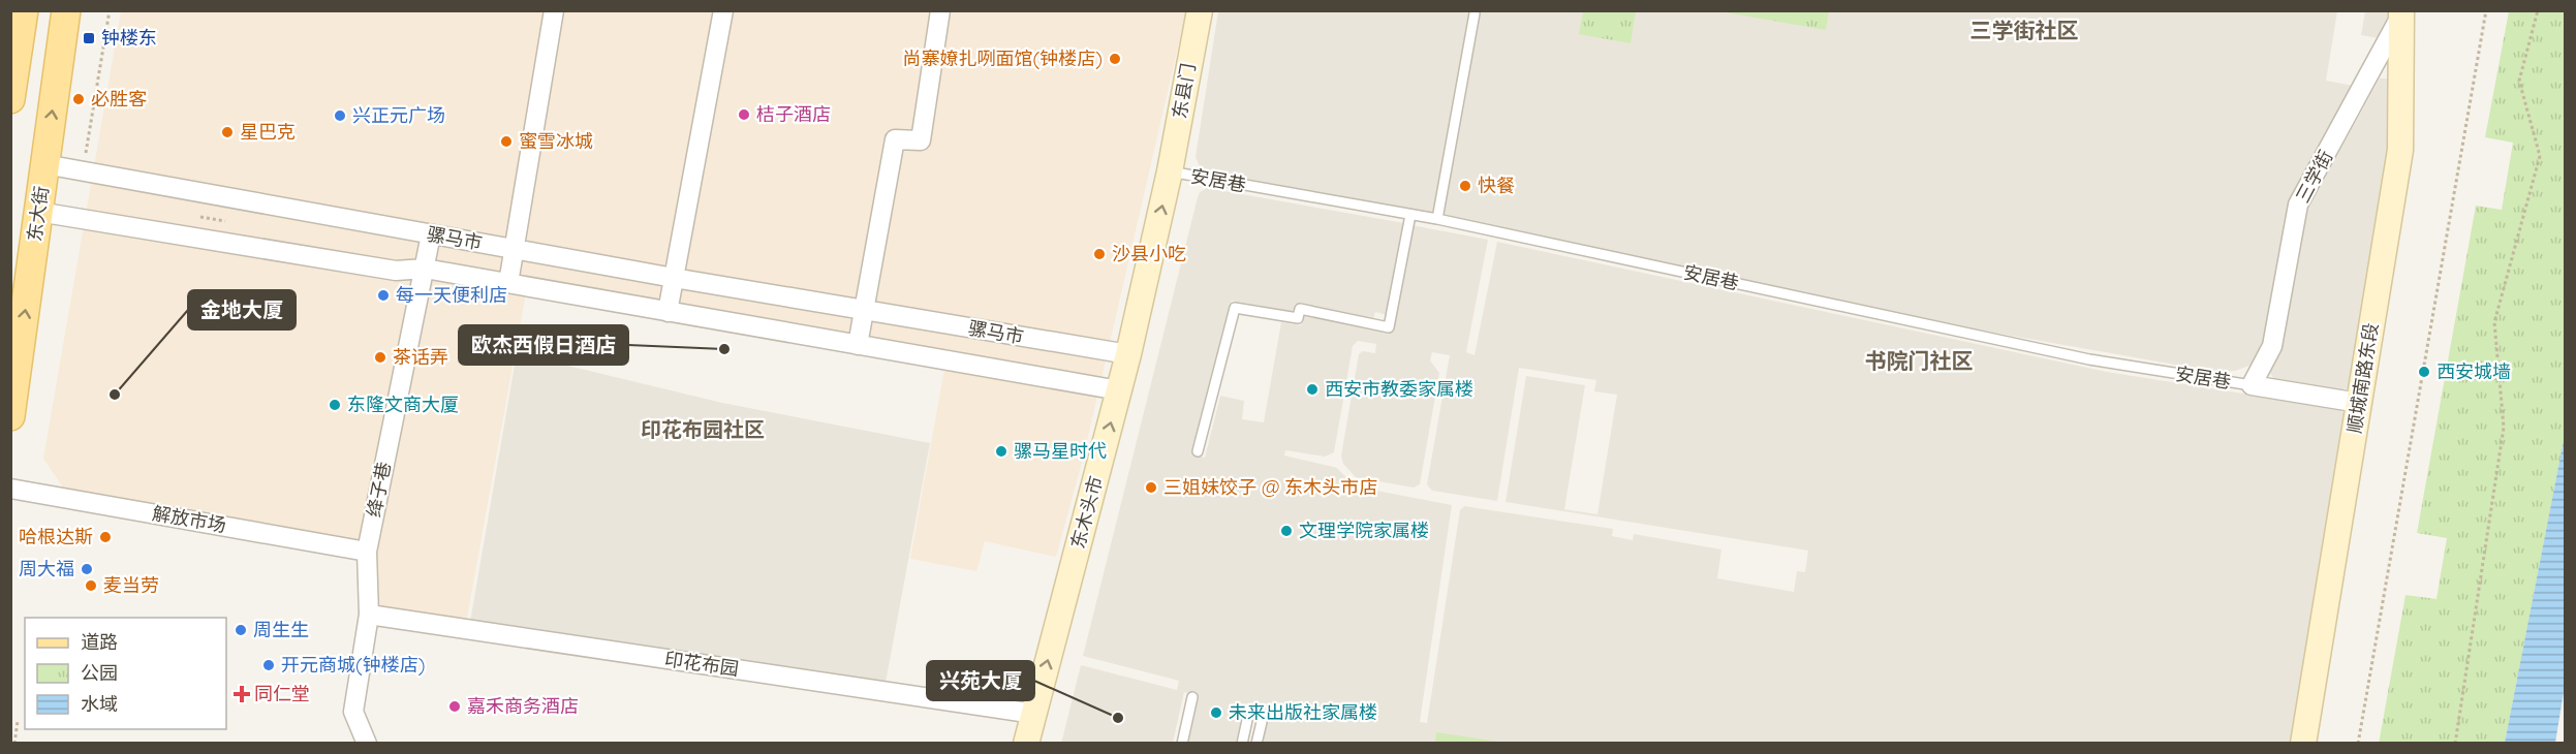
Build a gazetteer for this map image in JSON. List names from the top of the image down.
{
  "streets": {
    "main road": ["东大街"],
    "street": [
      "东县门",
      "三学街",
      "骡马市",
      "顺城南路东段",
      "绛子巷",
      "东木头市",
      "解放市场",
      "印花布园"
    ],
    "lane": ["安居巷"]
  },
  "crossings": [
    ["东县门", "安居巷"],
    ["东县门", "东木头市"],
    ["三学街", "安居巷"],
    ["三学街", "顺城南路东段"],
    ["安居巷", "东木头市"],
    ["东大街", "骡马市"],
    ["骡马市", "绛子巷"],
    ["骡马市", "东木头市"],
    ["绛子巷", "解放市场"],
    ["绛子巷", "印花布园"],
    ["东木头市", "印花布园"]
  ],
  "one_way": ["东大街", "东木头市"],
  "districts": ["三学街社区", "书院门社区", "印花布园社区"],
  "places": {
    "transit": ["钟楼东"],
    "other": [
      "尚寨嫽扎咧面馆(钟楼店)",
      "必胜客",
      "桔子酒店",
      "兴正元广场",
      "星巴克",
      "蜜雪冰城",
      "快餐",
      "沙县小吃",
      "每一天便利店",
      "欧杰西假日酒店",
      "茶话弄",
      "西安城墙",
      "西安市教委家属楼",
      "金地大厦",
      "东隆文商大厦",
      "骡马星时代",
      "三姐妹饺子 @ 东木头市店",
      "文理学院家属楼",
      "哈根达斯",
      "周大福",
      "麦当劳",
      "周生生",
      "开元商城(钟楼店)",
      "嘉禾商务酒店",
      "未来出版社家属楼",
      "兴苑大厦"
    ],
    "health": ["同仁堂"]
  },
  "legend": ["道路", "公园", "水域"]
}
